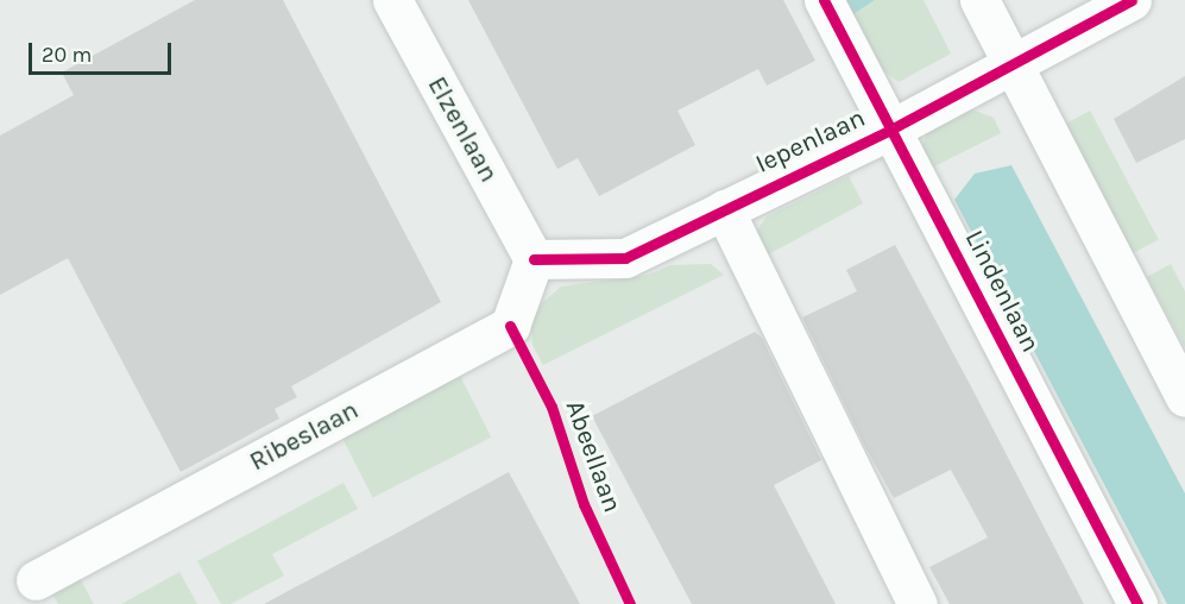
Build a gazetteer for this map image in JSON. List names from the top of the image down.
{
  "streets": {
    "street": [
      "Elzenlaan",
      "Iepenlaan",
      "Lindenlaan",
      "Ribeslaan"
    ],
    "cycle path": ["Abeellaan"]
  },
  "crossings": [
    ["Elzenlaan", "Iepenlaan"],
    ["Elzenlaan", "Ribeslaan"],
    ["Iepenlaan", "Lindenlaan"],
    ["Iepenlaan", "Ribeslaan"]
  ],
  "scale_bar": "20 m"
}
